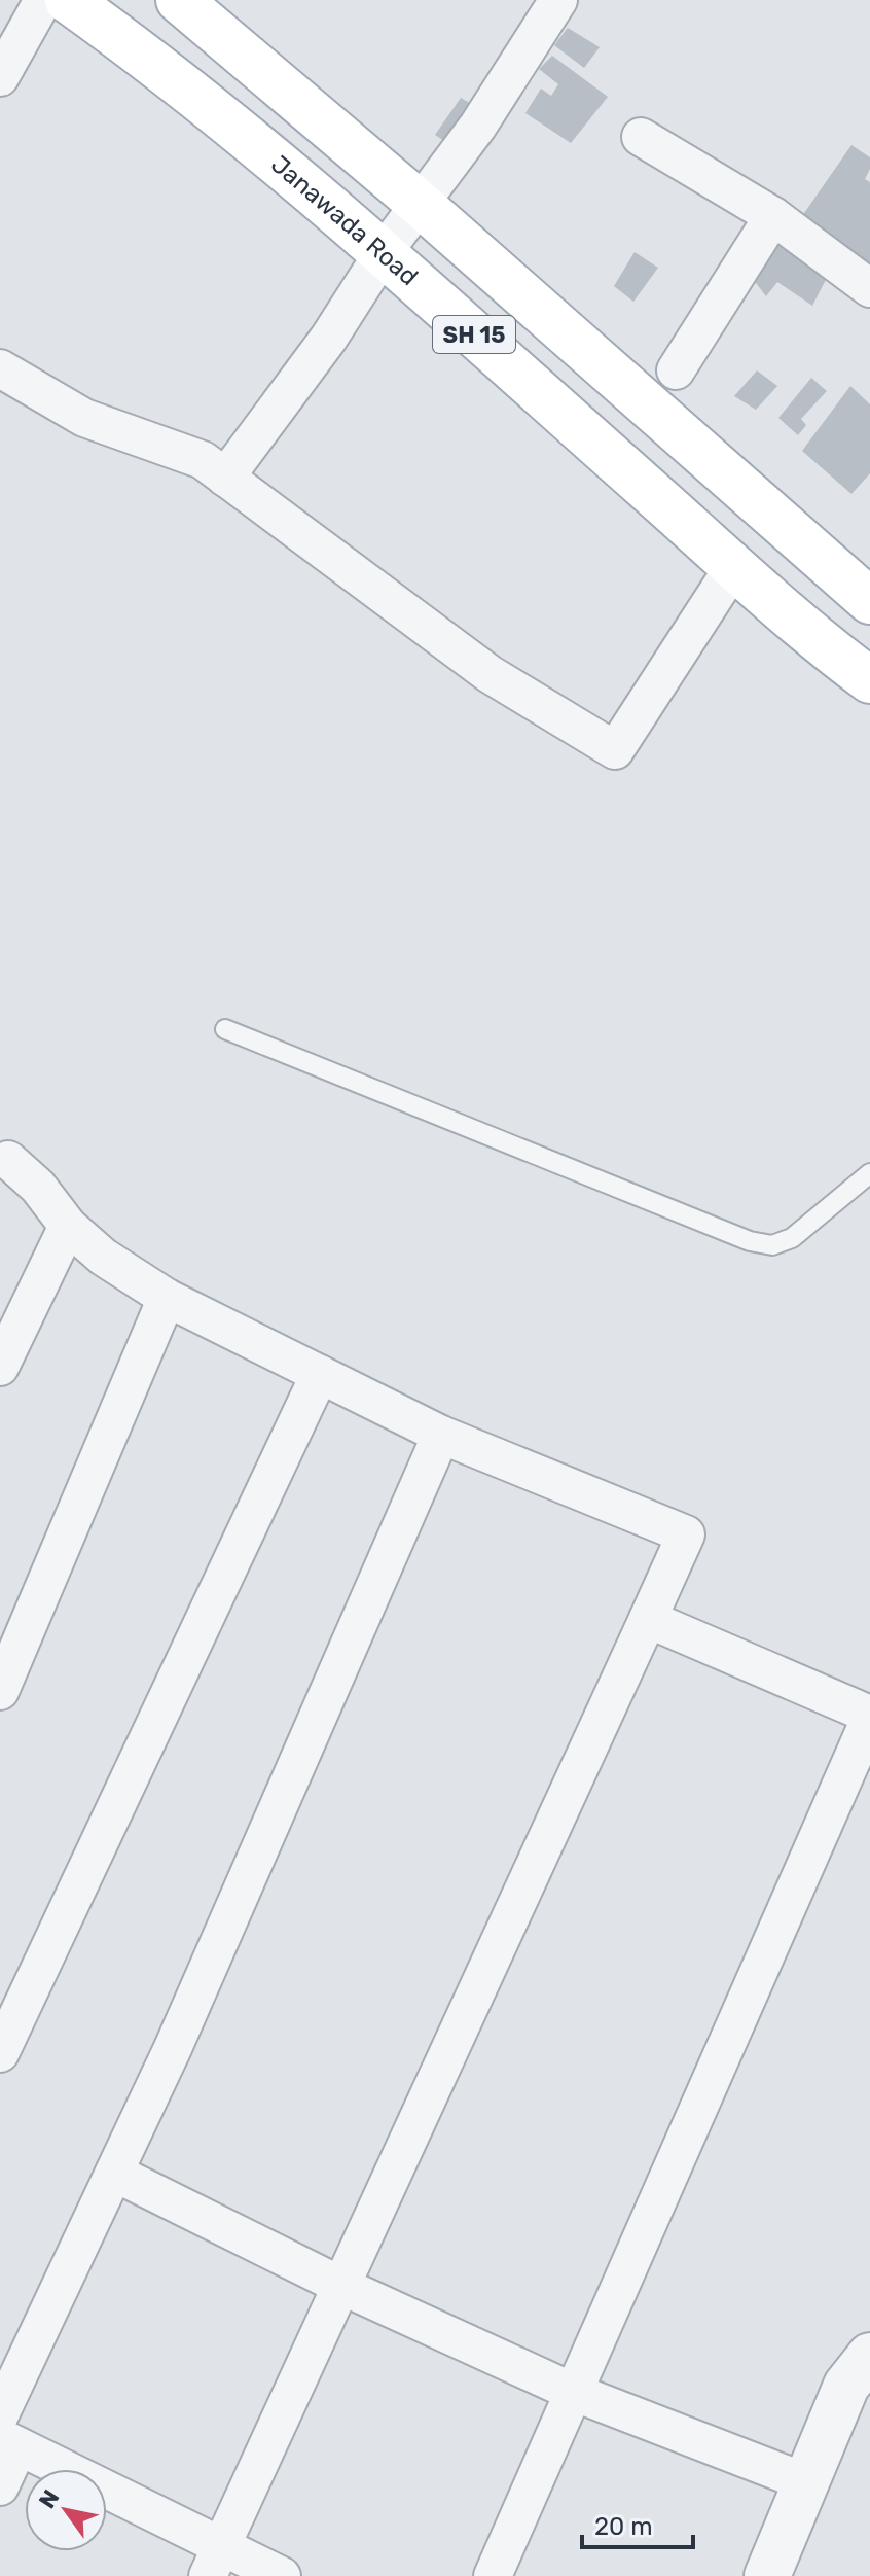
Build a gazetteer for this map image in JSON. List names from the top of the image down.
{
  "streets": {
    "main road": ["Janawada Road", "SH 15"]
  },
  "scale_bar": "20 m",
  "north": "top left"
}
